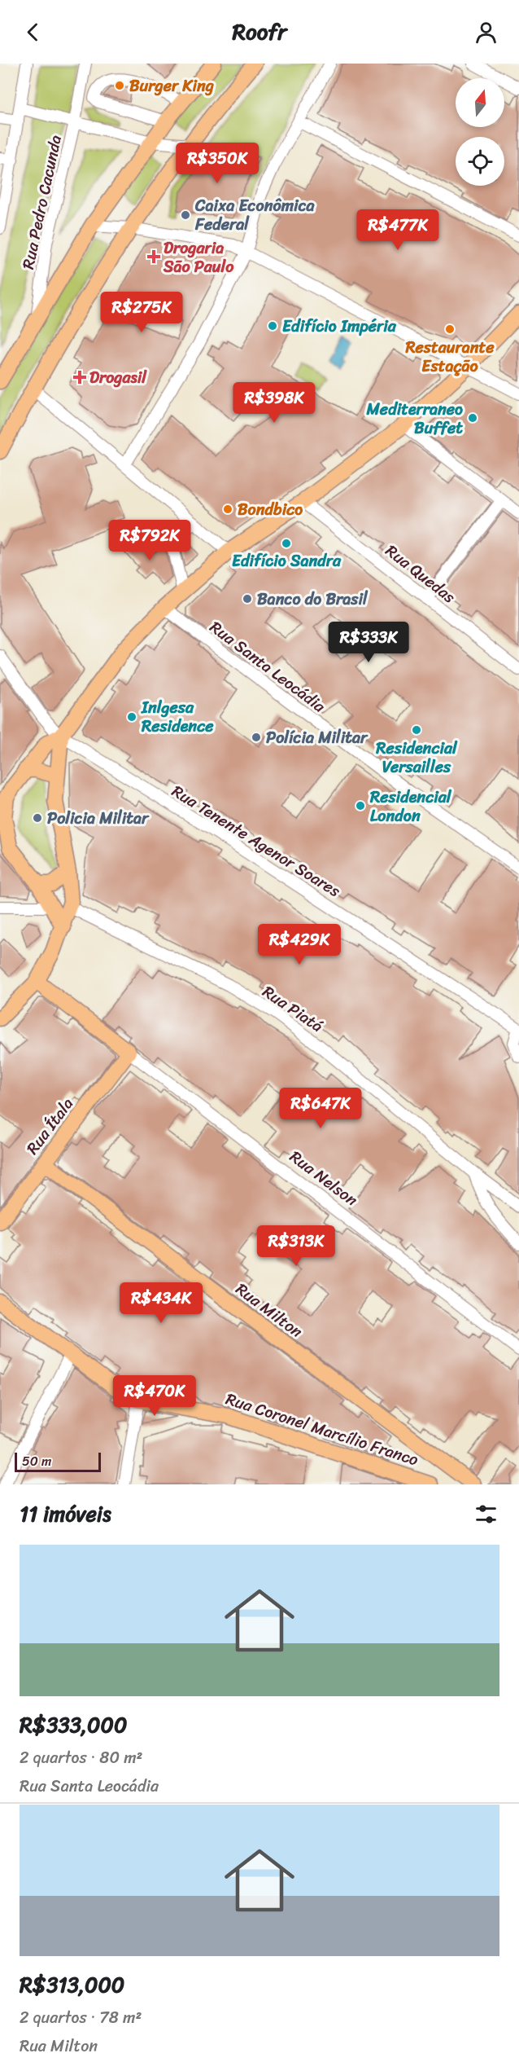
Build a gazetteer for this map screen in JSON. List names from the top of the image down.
{
  "streets": {
    "main road": [
      "Rua Ítala",
      "Rua Nelson",
      "Rua Milton",
      "Rua Coronel Marcílio Franco"
    ],
    "street": [
      "Rua Pedro Cacunda",
      "Rua Quedas",
      "Rua Santa Leocádia",
      "Rua Tenente Agenor Soares",
      "Rua Piatá"
    ]
  },
  "crossings": [
    ["Rua Ítala", "Rua Nelson"],
    ["Rua Ítala", "Rua Milton"]
  ],
  "places": {
    "other": [
      "Burger King",
      "Caixa Econômica Federal",
      "Edifício Impéria",
      "Restaurante Estação",
      "Mediterraneo Buffet",
      "Bondbico",
      "Edifício Sandra",
      "Banco do Brasil",
      "Inlgesa Residence",
      "Residencial Versailles",
      "Polícia Militar",
      "Residencial London",
      "Policia Militar"
    ],
    "health": ["Drogaria São Paulo", "Drogasil"]
  },
  "scale_bar": "50 m",
  "north": "top",
  "page": {
    "header": "Roofr",
    "price": [
      "R$350K",
      "R$477K",
      "R$275K",
      "R$398K",
      "R$792K",
      "R$333K",
      "R$429K",
      "R$647K",
      "R$313K",
      "R$434K",
      "R$470K"
    ],
    "scale": "50 m",
    "heading": "11 imóveis",
    "list": [
      {
        "name": "R$333,000",
        "note": "2 quartos · 80 m² · Rua Santa Leocádia"
      },
      {
        "name": "R$313,000",
        "note": "2 quartos · 78 m² · Rua Milton"
      }
    ]
  }
}
